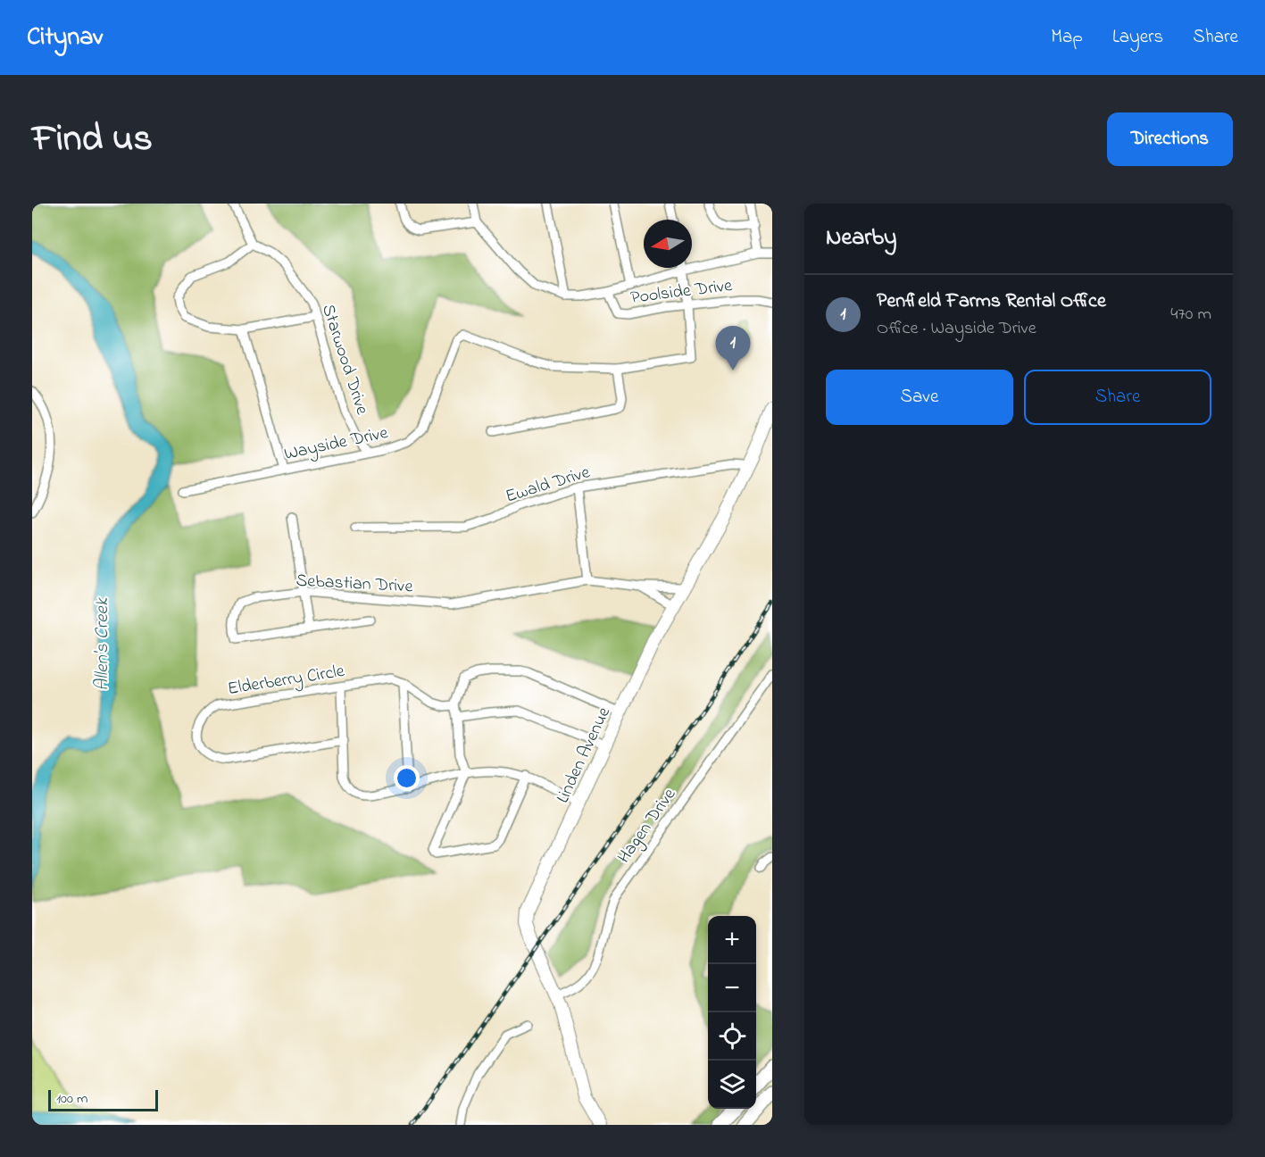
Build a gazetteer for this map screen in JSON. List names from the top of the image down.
{
  "streets": {
    "street": [
      "Poolside Drive",
      "Starwood Drive",
      "Wayside Drive",
      "Ewald Drive",
      "Sebastian Drive",
      "Elderberry Circle",
      "Linden Avenue",
      "Hagen Drive"
    ]
  },
  "crossings": [
    ["Poolside Drive", "Wayside Drive"],
    ["Starwood Drive", "Wayside Drive"],
    ["Ewald Drive", "Linden Avenue"],
    ["Sebastian Drive", "Linden Avenue"],
    ["Linden Avenue", "Hagen Drive"]
  ],
  "water": ["Allen's Creek"],
  "scale_bar": "100 m",
  "north": "left",
  "page": {
    "header": "Citynav",
    "nav": ["Map", "Layers", "Share"],
    "title": "Find us",
    "buttons": [
      "Directions",
      ["Save", "Share"]
    ],
    "heading": "Nearby",
    "list": [
      {
        "mark": "1",
        "name": "Penfield Farms Rental Office",
        "note": "Office · Wayside Drive",
        "value": "470 m"
      }
    ],
    "pins": "1",
    "map_buttons": ["+", "−"],
    "scale": "100 m"
  }
}
